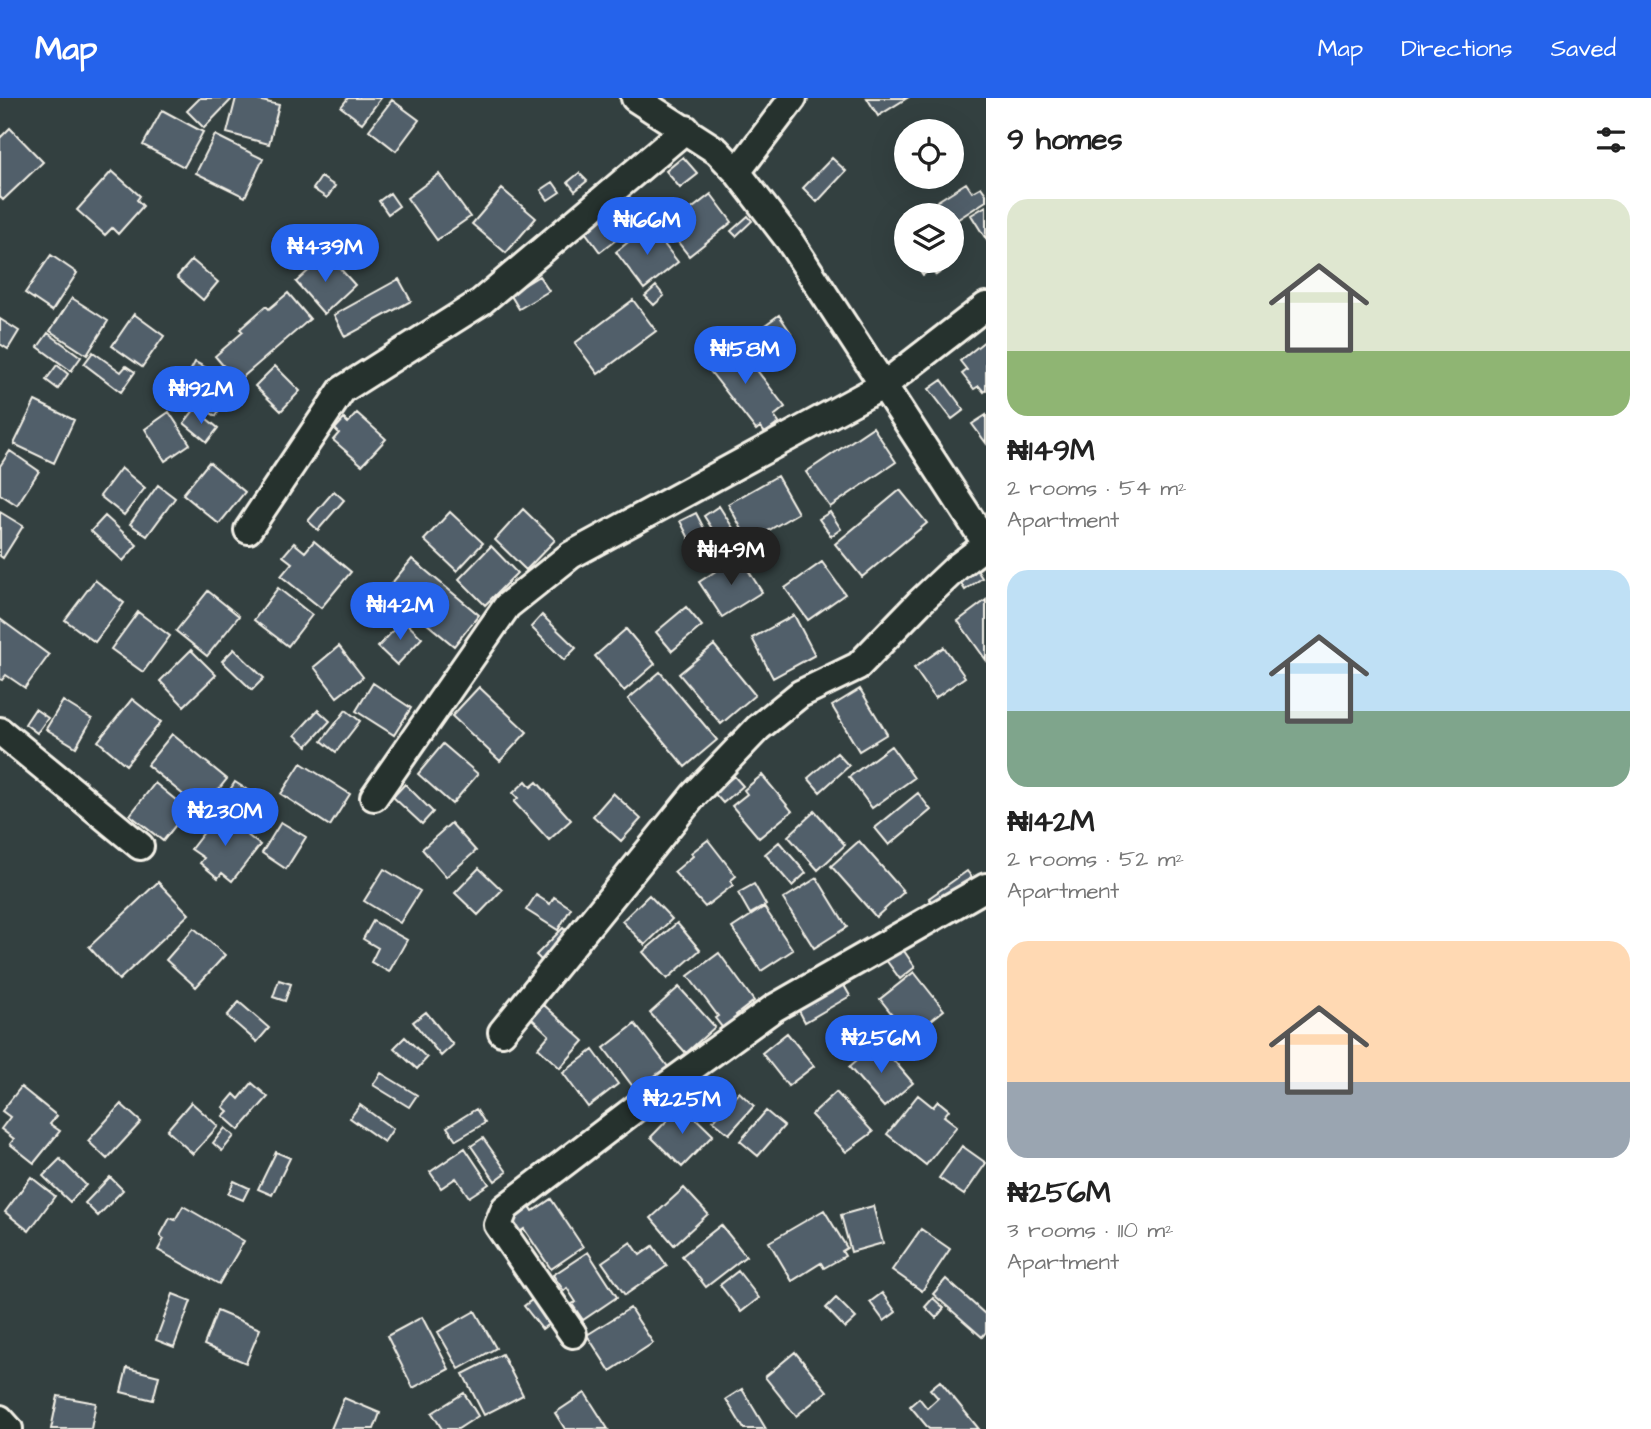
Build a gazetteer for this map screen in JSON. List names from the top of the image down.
{
  "page": {
    "header": "Map",
    "nav": ["Map", "Directions", "Saved"],
    "heading": "9 homes",
    "list": [
      {
        "name": "₦149M",
        "note": "2 rooms · 54 m² · Apartment"
      },
      {
        "name": "₦142M",
        "note": "2 rooms · 52 m² · Apartment"
      },
      {
        "name": "₦256M",
        "note": "3 rooms · 110 m² · Apartment"
      }
    ],
    "price": [
      "₦166M",
      "₦439M",
      "₦158M",
      "₦192M",
      "₦149M",
      "₦142M",
      "₦230M",
      "₦256M",
      "₦225M"
    ]
  }
}
